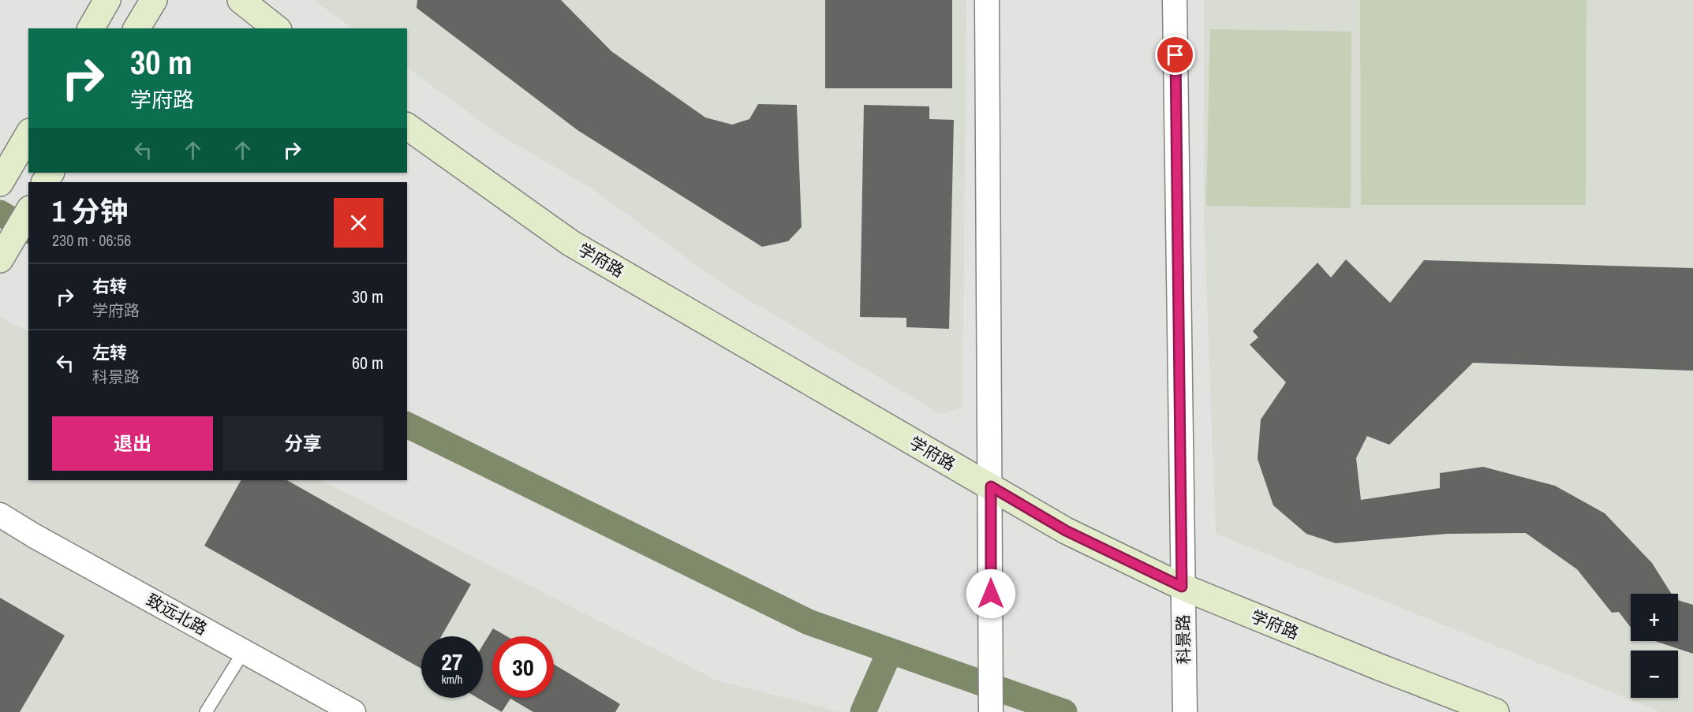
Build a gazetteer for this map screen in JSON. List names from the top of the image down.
{
  "streets": {
    "street": ["学府路", "致远北路", "科景路"]
  },
  "crossings": [
    ["学府路", "科景路"]
  ],
  "page": {
    "turn": ["30 m", "学府路"],
    "heading": ["1 分钟", "230 m · 06:56"],
    "list": [
      {
        "name": "右转",
        "note": "学府路",
        "value": "30 m"
      },
      {
        "name": "左转",
        "note": "科景路",
        "value": "60 m"
      }
    ],
    "buttons": ["退出", "分享"],
    "map_buttons": ["+", "−"],
    "speed": "27 km/h",
    "limit": "30"
  }
}
